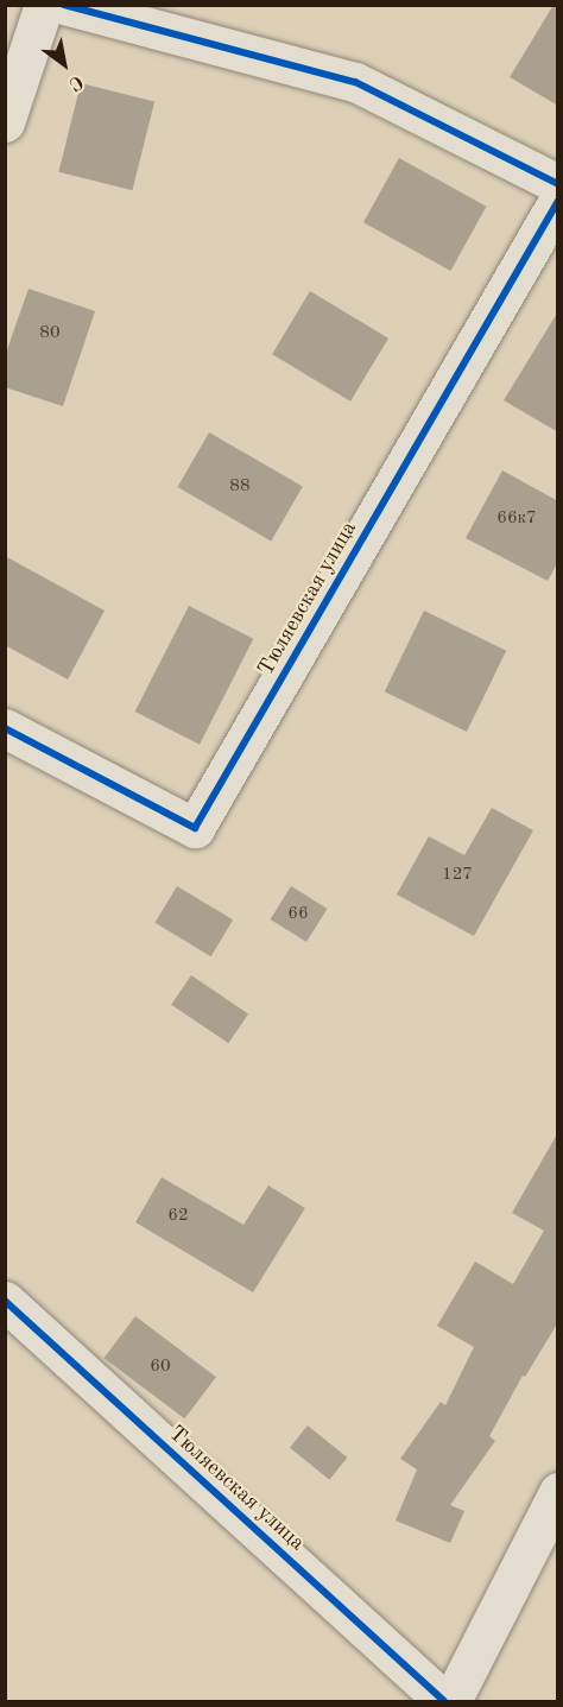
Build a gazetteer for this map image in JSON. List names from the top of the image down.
{
  "streets": {
    "street": ["Тюляевская улица"]
  },
  "house_numbers": [
    "80",
    "88",
    "66к7",
    "127",
    "66",
    "62",
    "60"
  ],
  "north": "bottom right"
}
